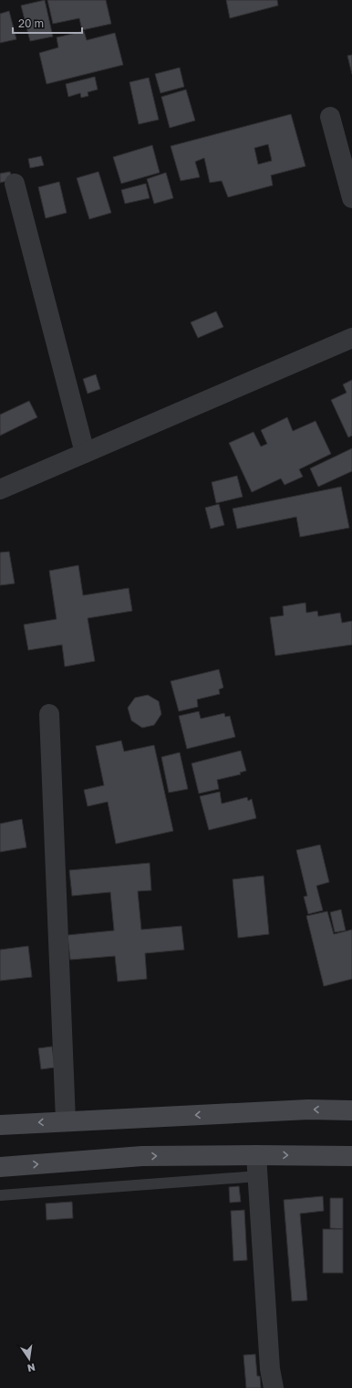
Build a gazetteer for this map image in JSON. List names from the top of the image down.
{
  "scale_bar": "20 m",
  "north": "bottom"
}
